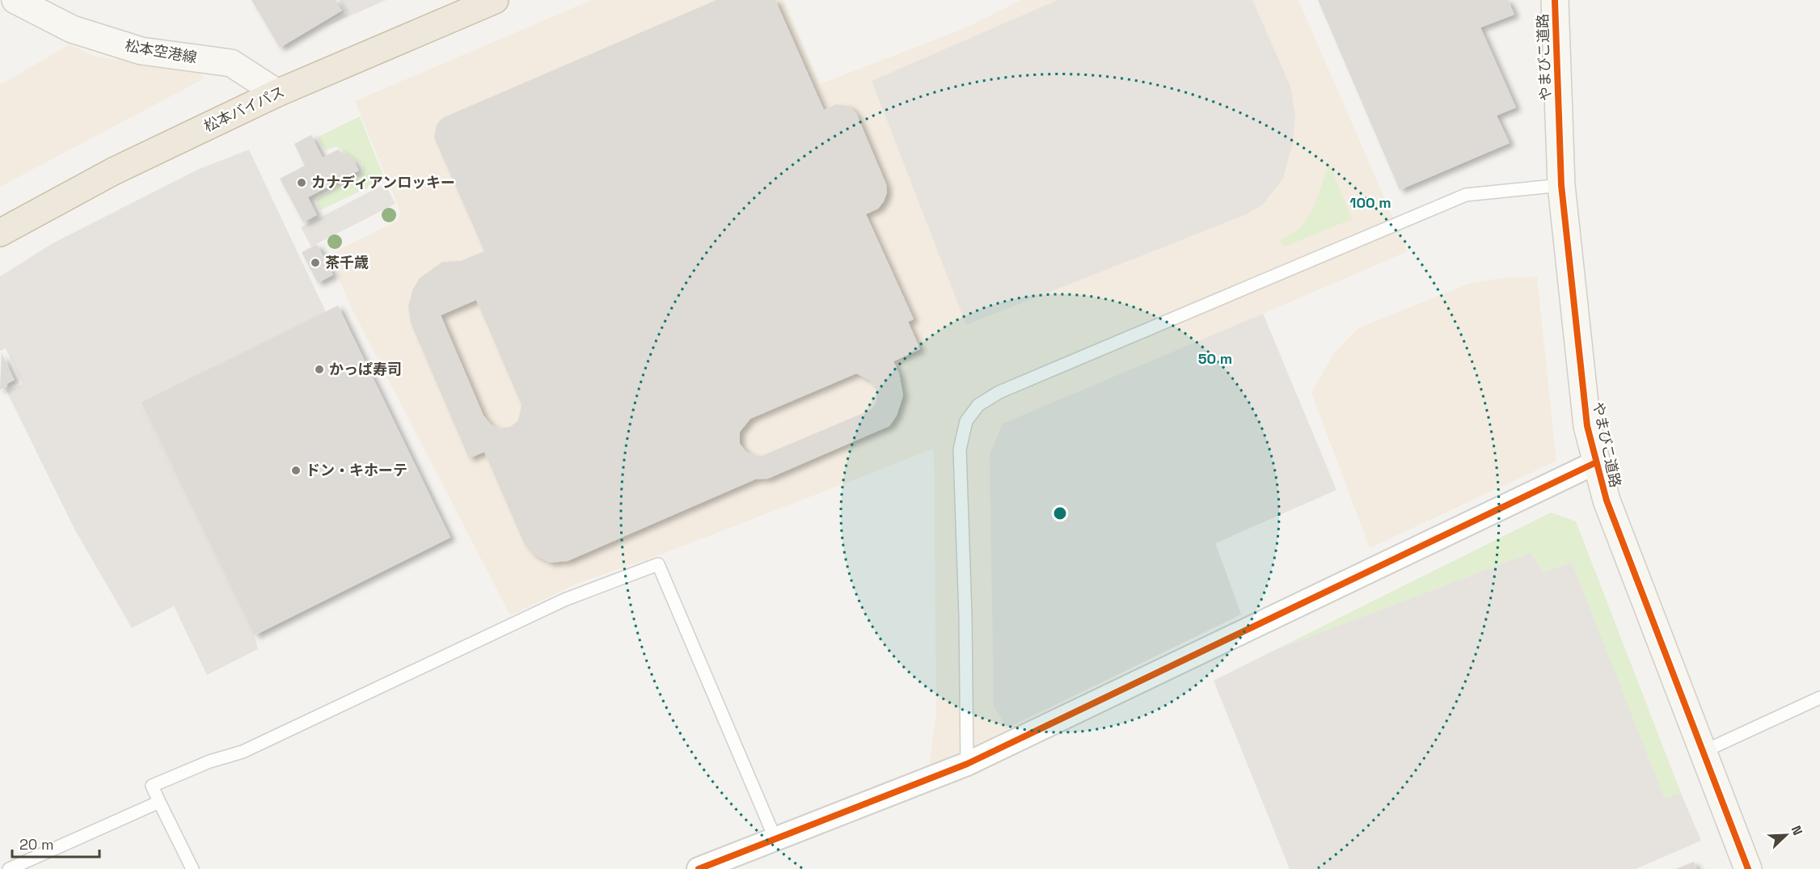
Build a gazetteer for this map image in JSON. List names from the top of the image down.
{
  "streets": {
    "highway": ["松本バイパス"],
    "street": ["松本空港線", "やまびこ道路"]
  },
  "crossings": [
    ["松本空港線", "松本バイパス"]
  ],
  "places": [
    "カナディアンロッキー",
    "茶千歳",
    "かっぱ寿司",
    "ドン・キホーテ"
  ],
  "scale_bar": "20 m",
  "north": "top right",
  "rings": ["100 m", "50 m"]
}
